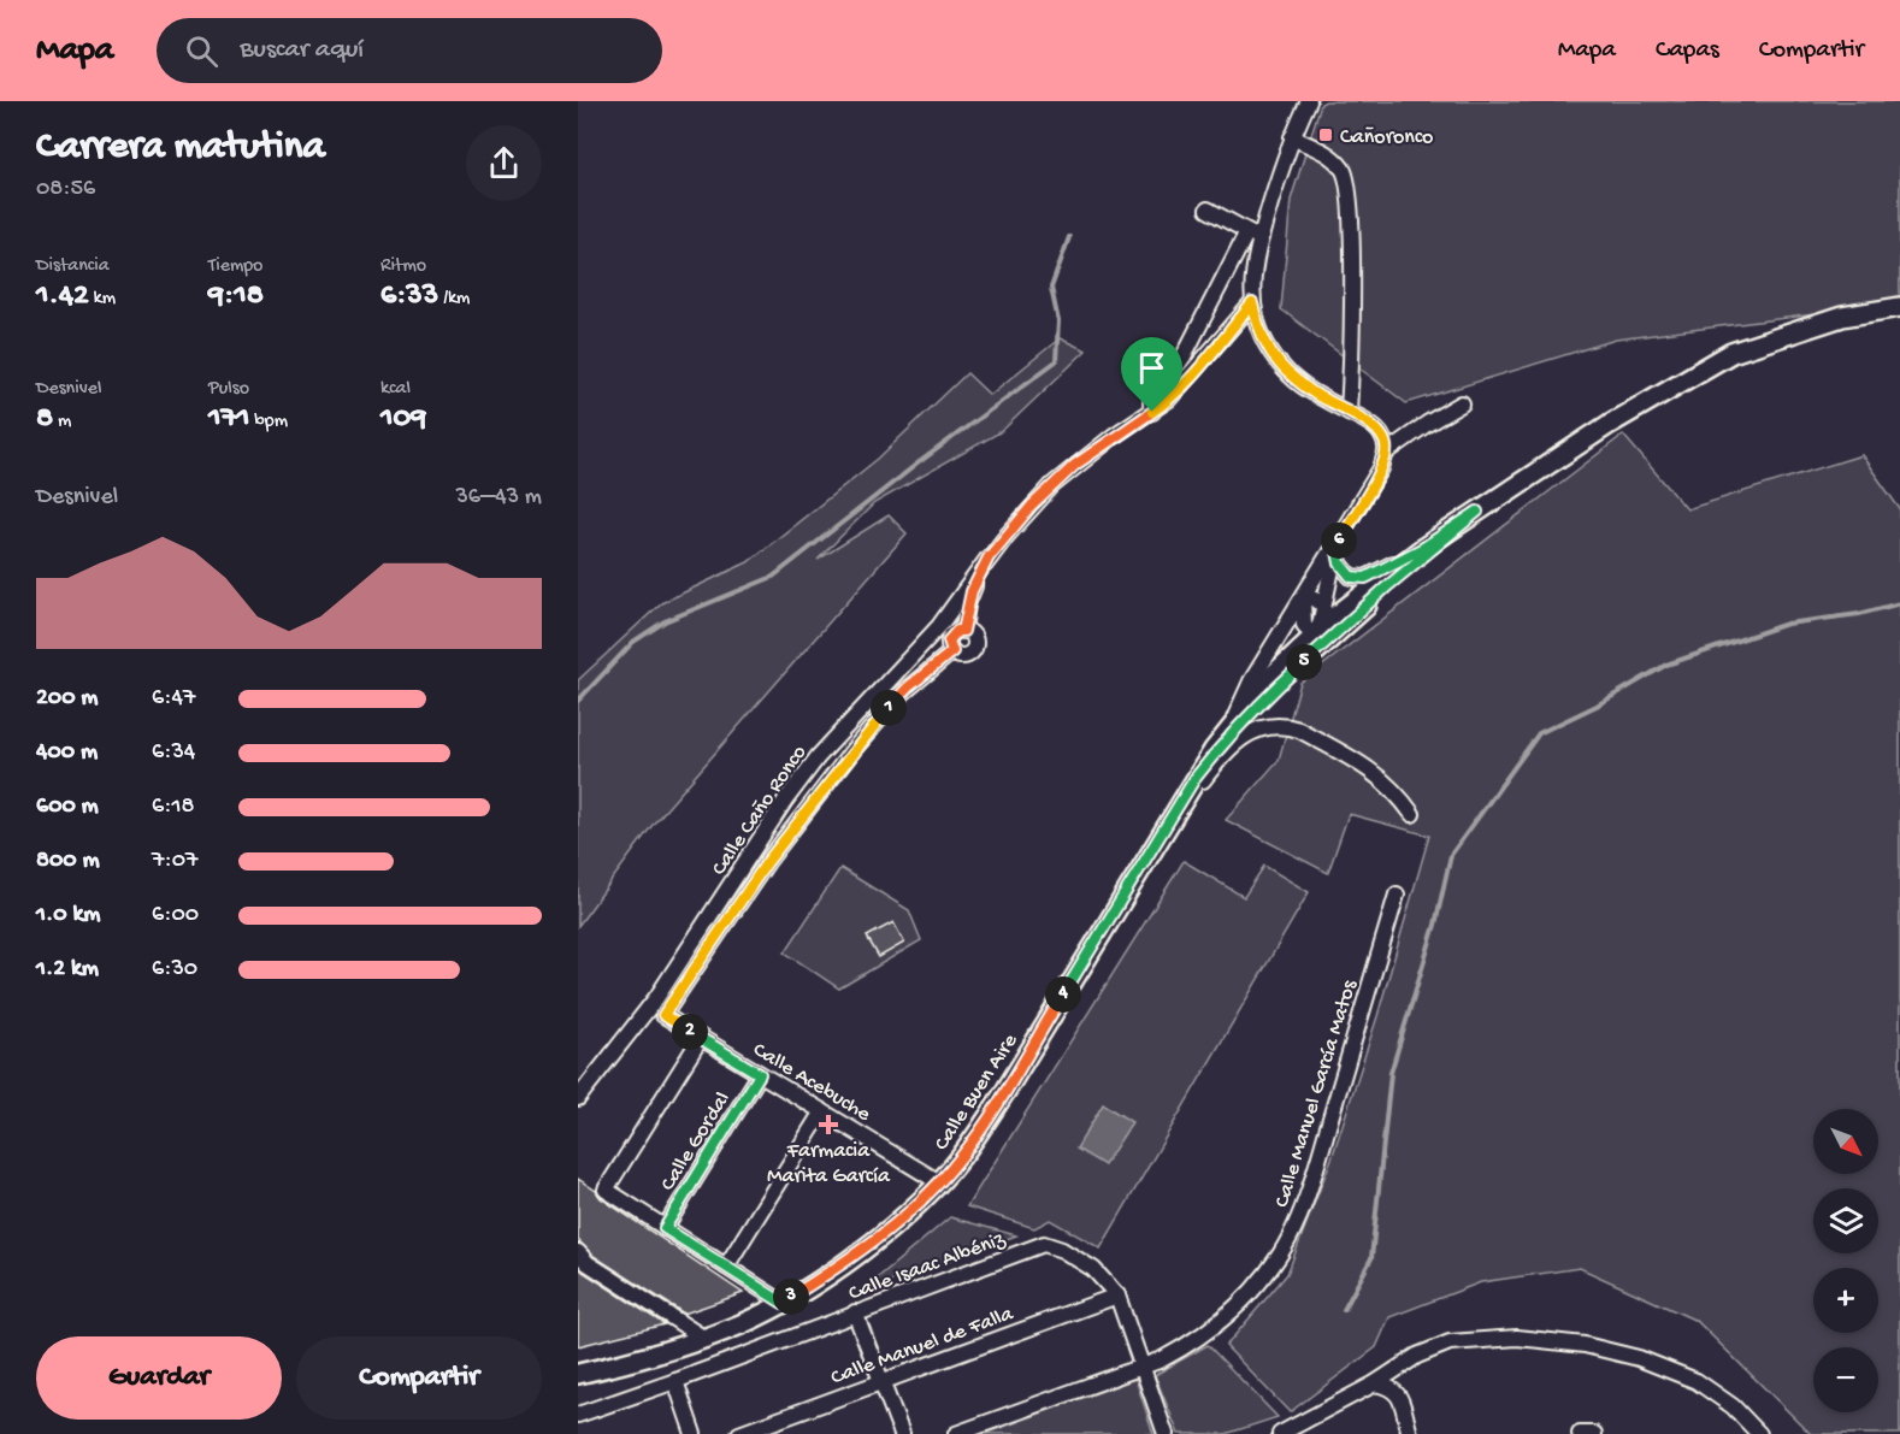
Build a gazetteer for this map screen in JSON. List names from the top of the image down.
{
  "streets": {
    "main road": ["Calle Buen Aire"],
    "street": [
      "Calle Caño Ronco",
      "Calle Acebuche",
      "Calle Manuel García Matos",
      "Calle Gordal",
      "Calle Isaac Albéniz",
      "Calle Manuel de Falla"
    ]
  },
  "crossings": [
    ["Calle Caño Ronco", "Calle Acebuche"],
    ["Calle Acebuche", "Calle Buen Aire"],
    ["Calle Acebuche", "Calle Gordal"],
    ["Calle Isaac Albéniz", "Calle Manuel de Falla"]
  ],
  "places": {
    "transit": ["Cañoronco"],
    "health": ["Farmacia Marita García"]
  },
  "north": "bottom right",
  "page": {
    "header": "Mapa",
    "search": "Buscar aquí",
    "nav": ["Mapa", "Capas", "Compartir"],
    "heading": ["Carrera matutina", "08:56"],
    "stats": [
      ["Distancia", "1.42 km"],
      ["Tiempo", "9:18"],
      ["Ritmo", "6:33 /km"],
      ["Desnivel", "8 m"],
      ["Pulso", "171 bpm"],
      ["kcal", "109"]
    ],
    "chart": ["Desnivel", "36–43 m"],
    "pins": [
      "6",
      "5",
      "1",
      "4",
      "2",
      "3"
    ],
    "list": [
      {
        "name": "200 m",
        "note": "6:47"
      },
      {
        "name": "400 m",
        "note": "6:34"
      },
      {
        "name": "600 m",
        "note": "6:18"
      },
      {
        "name": "800 m",
        "note": "7:07"
      },
      {
        "name": "1.0 km",
        "note": "6:00"
      },
      {
        "name": "1.2 km",
        "note": "6:30"
      }
    ],
    "map_buttons": ["+", "−"],
    "buttons": ["Guardar", "Compartir"]
  }
}
